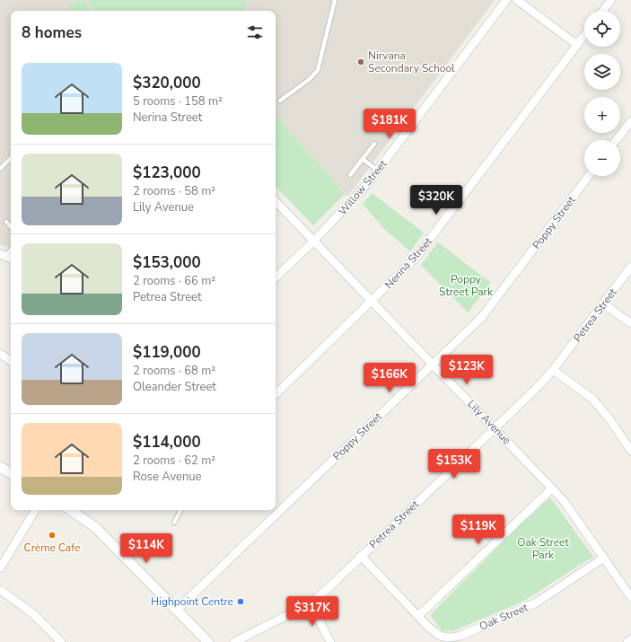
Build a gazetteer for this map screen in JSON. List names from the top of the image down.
{
  "streets": {
    "street": [
      "Willow Street",
      "Poppy Street",
      "Nerina Street",
      "Petrea Street",
      "Lily Avenue",
      "Oak Street"
    ]
  },
  "crossings": [
    ["Willow Street", "Lily Avenue"],
    ["Poppy Street", "Lily Avenue"],
    ["Nerina Street", "Lily Avenue"],
    ["Petrea Street", "Lily Avenue"],
    ["Petrea Street", "Oak Street"],
    ["Lily Avenue", "Oak Street"]
  ],
  "parks": ["Poppy Street Park", "Oak Street Park"],
  "places": ["Nirvana Secondary School", "Crème Cafe", "Highpoint Centre"],
  "page": {
    "map_buttons": ["+", "−"],
    "heading": "8 homes",
    "list": [
      {
        "name": "$320,000",
        "note": "5 rooms · 158 m² · Nerina Street"
      },
      {
        "name": "$123,000",
        "note": "2 rooms · 58 m² · Lily Avenue"
      },
      {
        "name": "$153,000",
        "note": "2 rooms · 66 m² · Petrea Street"
      },
      {
        "name": "$119,000",
        "note": "2 rooms · 68 m² · Oleander Street"
      },
      {
        "name": "$114,000",
        "note": "2 rooms · 62 m² · Rose Avenue"
      }
    ],
    "price": [
      "$181K",
      "$320K",
      "$123K",
      "$166K",
      "$153K",
      "$119K",
      "$114K",
      "$317K"
    ]
  }
}
